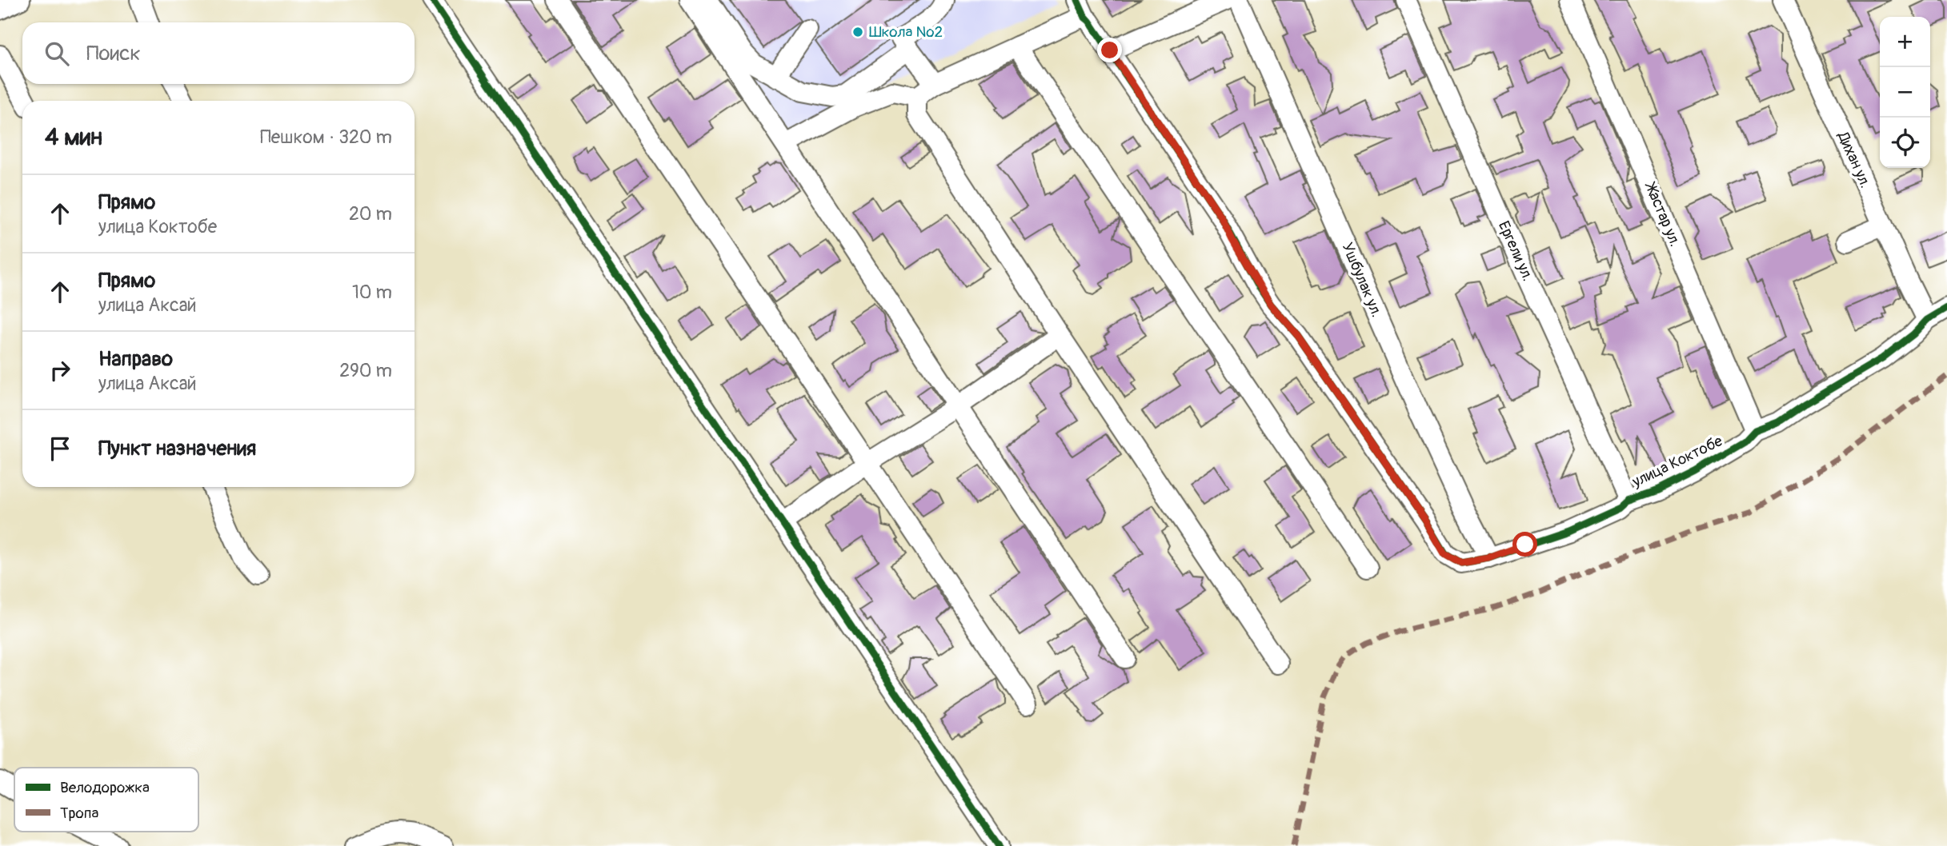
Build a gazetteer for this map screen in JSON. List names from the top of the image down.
{
  "streets": {
    "street": [
      "Дихан ул.",
      "Жастар ул.",
      "Ергели ул.",
      "Ушбулак ул.",
      "улица Коктобе"
    ]
  },
  "crossings": [
    ["Дихан ул.", "улица Коктобе"],
    ["Жастар ул.", "улица Коктобе"],
    ["Ергели ул.", "улица Коктобе"],
    ["Ушбулак ул.", "улица Коктобе"]
  ],
  "places": ["Школа №2"],
  "legend": ["Велодорожка", "Тропа"],
  "page": {
    "map_buttons": ["+", "−"],
    "search": "Поиск",
    "heading": ["4 мин", "Пешком · 320 m"],
    "list": [
      ["Прямо", "улица Коктобе", "20 m"],
      ["Прямо", "улица Аксай", "10 m"],
      ["Направо", "улица Аксай", "290 m"],
      "Пункт назначения"
    ]
  }
}
